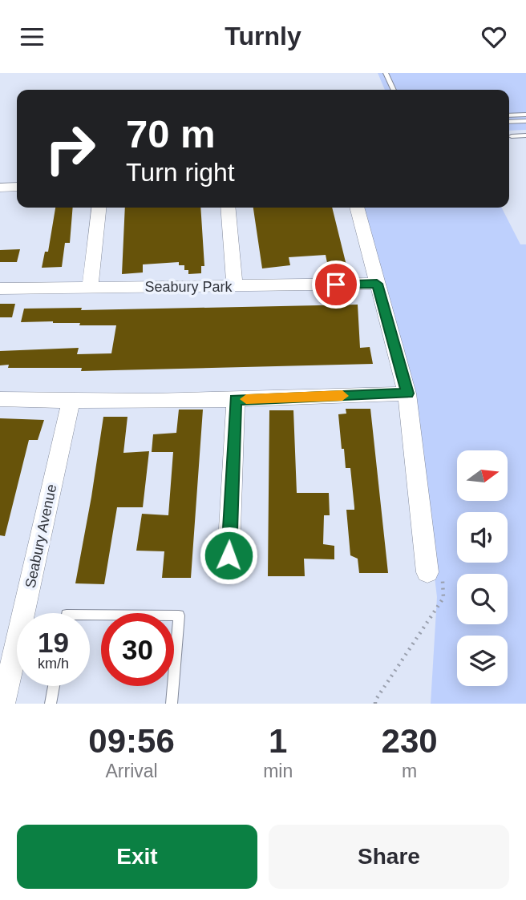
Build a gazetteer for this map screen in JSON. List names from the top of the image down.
{
  "streets": {
    "street": ["Seabury Park", "Seabury Avenue"]
  },
  "north": "right",
  "page": {
    "header": "Turnly",
    "turn": ["70 m", "Turn right"],
    "speed": "19 km/h",
    "limit": "30",
    "eta": [
      "09:56",
      "Arrival",
      "1",
      "min",
      "230",
      "m"
    ],
    "buttons": ["Exit", "Share"]
  }
}
